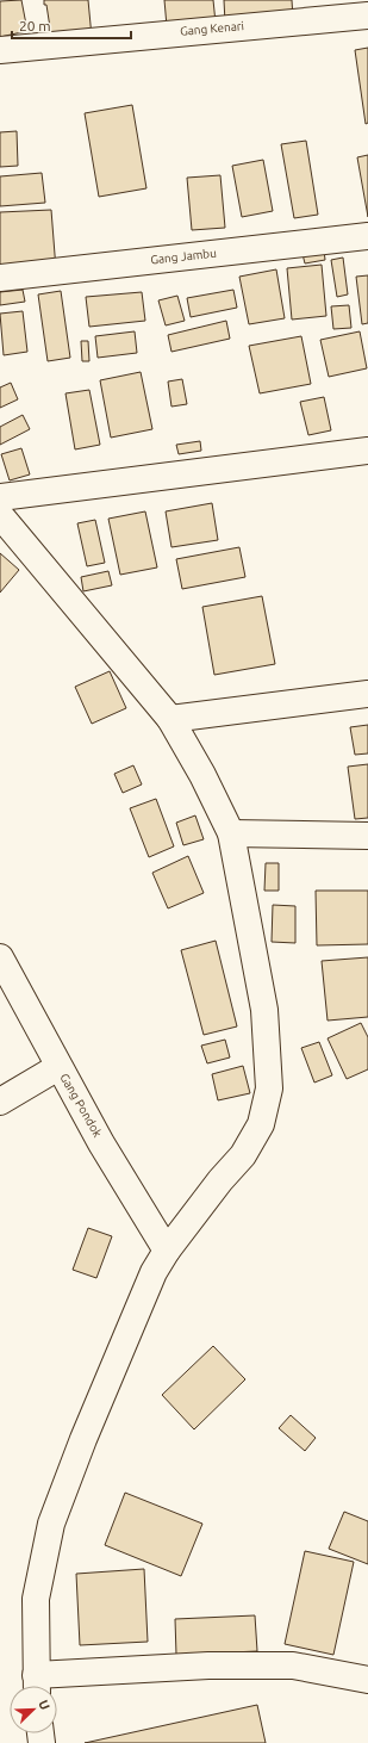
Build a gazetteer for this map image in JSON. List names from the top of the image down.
{
  "streets": {
    "street": ["Gang Kenari", "Gang Jambu", "Gang Pondok"]
  },
  "scale_bar": "20 m",
  "north": "top right"
}
